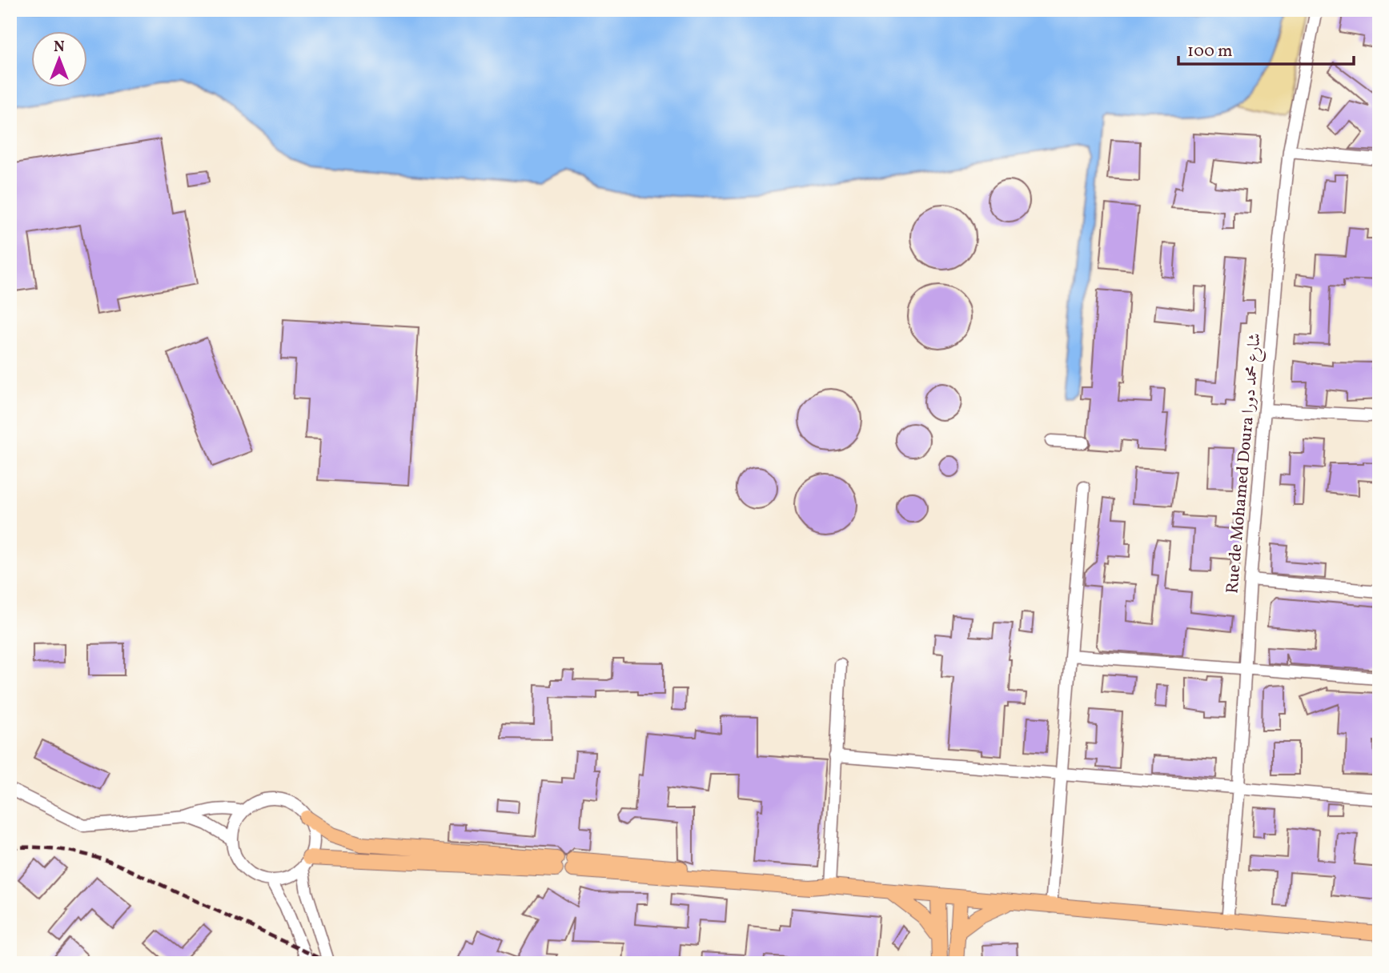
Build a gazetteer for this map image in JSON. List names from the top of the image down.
{
  "streets": {
    "street": ["Rue de Mohamed Doura شارع محمد دورا"]
  },
  "scale_bar": "100 m",
  "north": "top"
}
